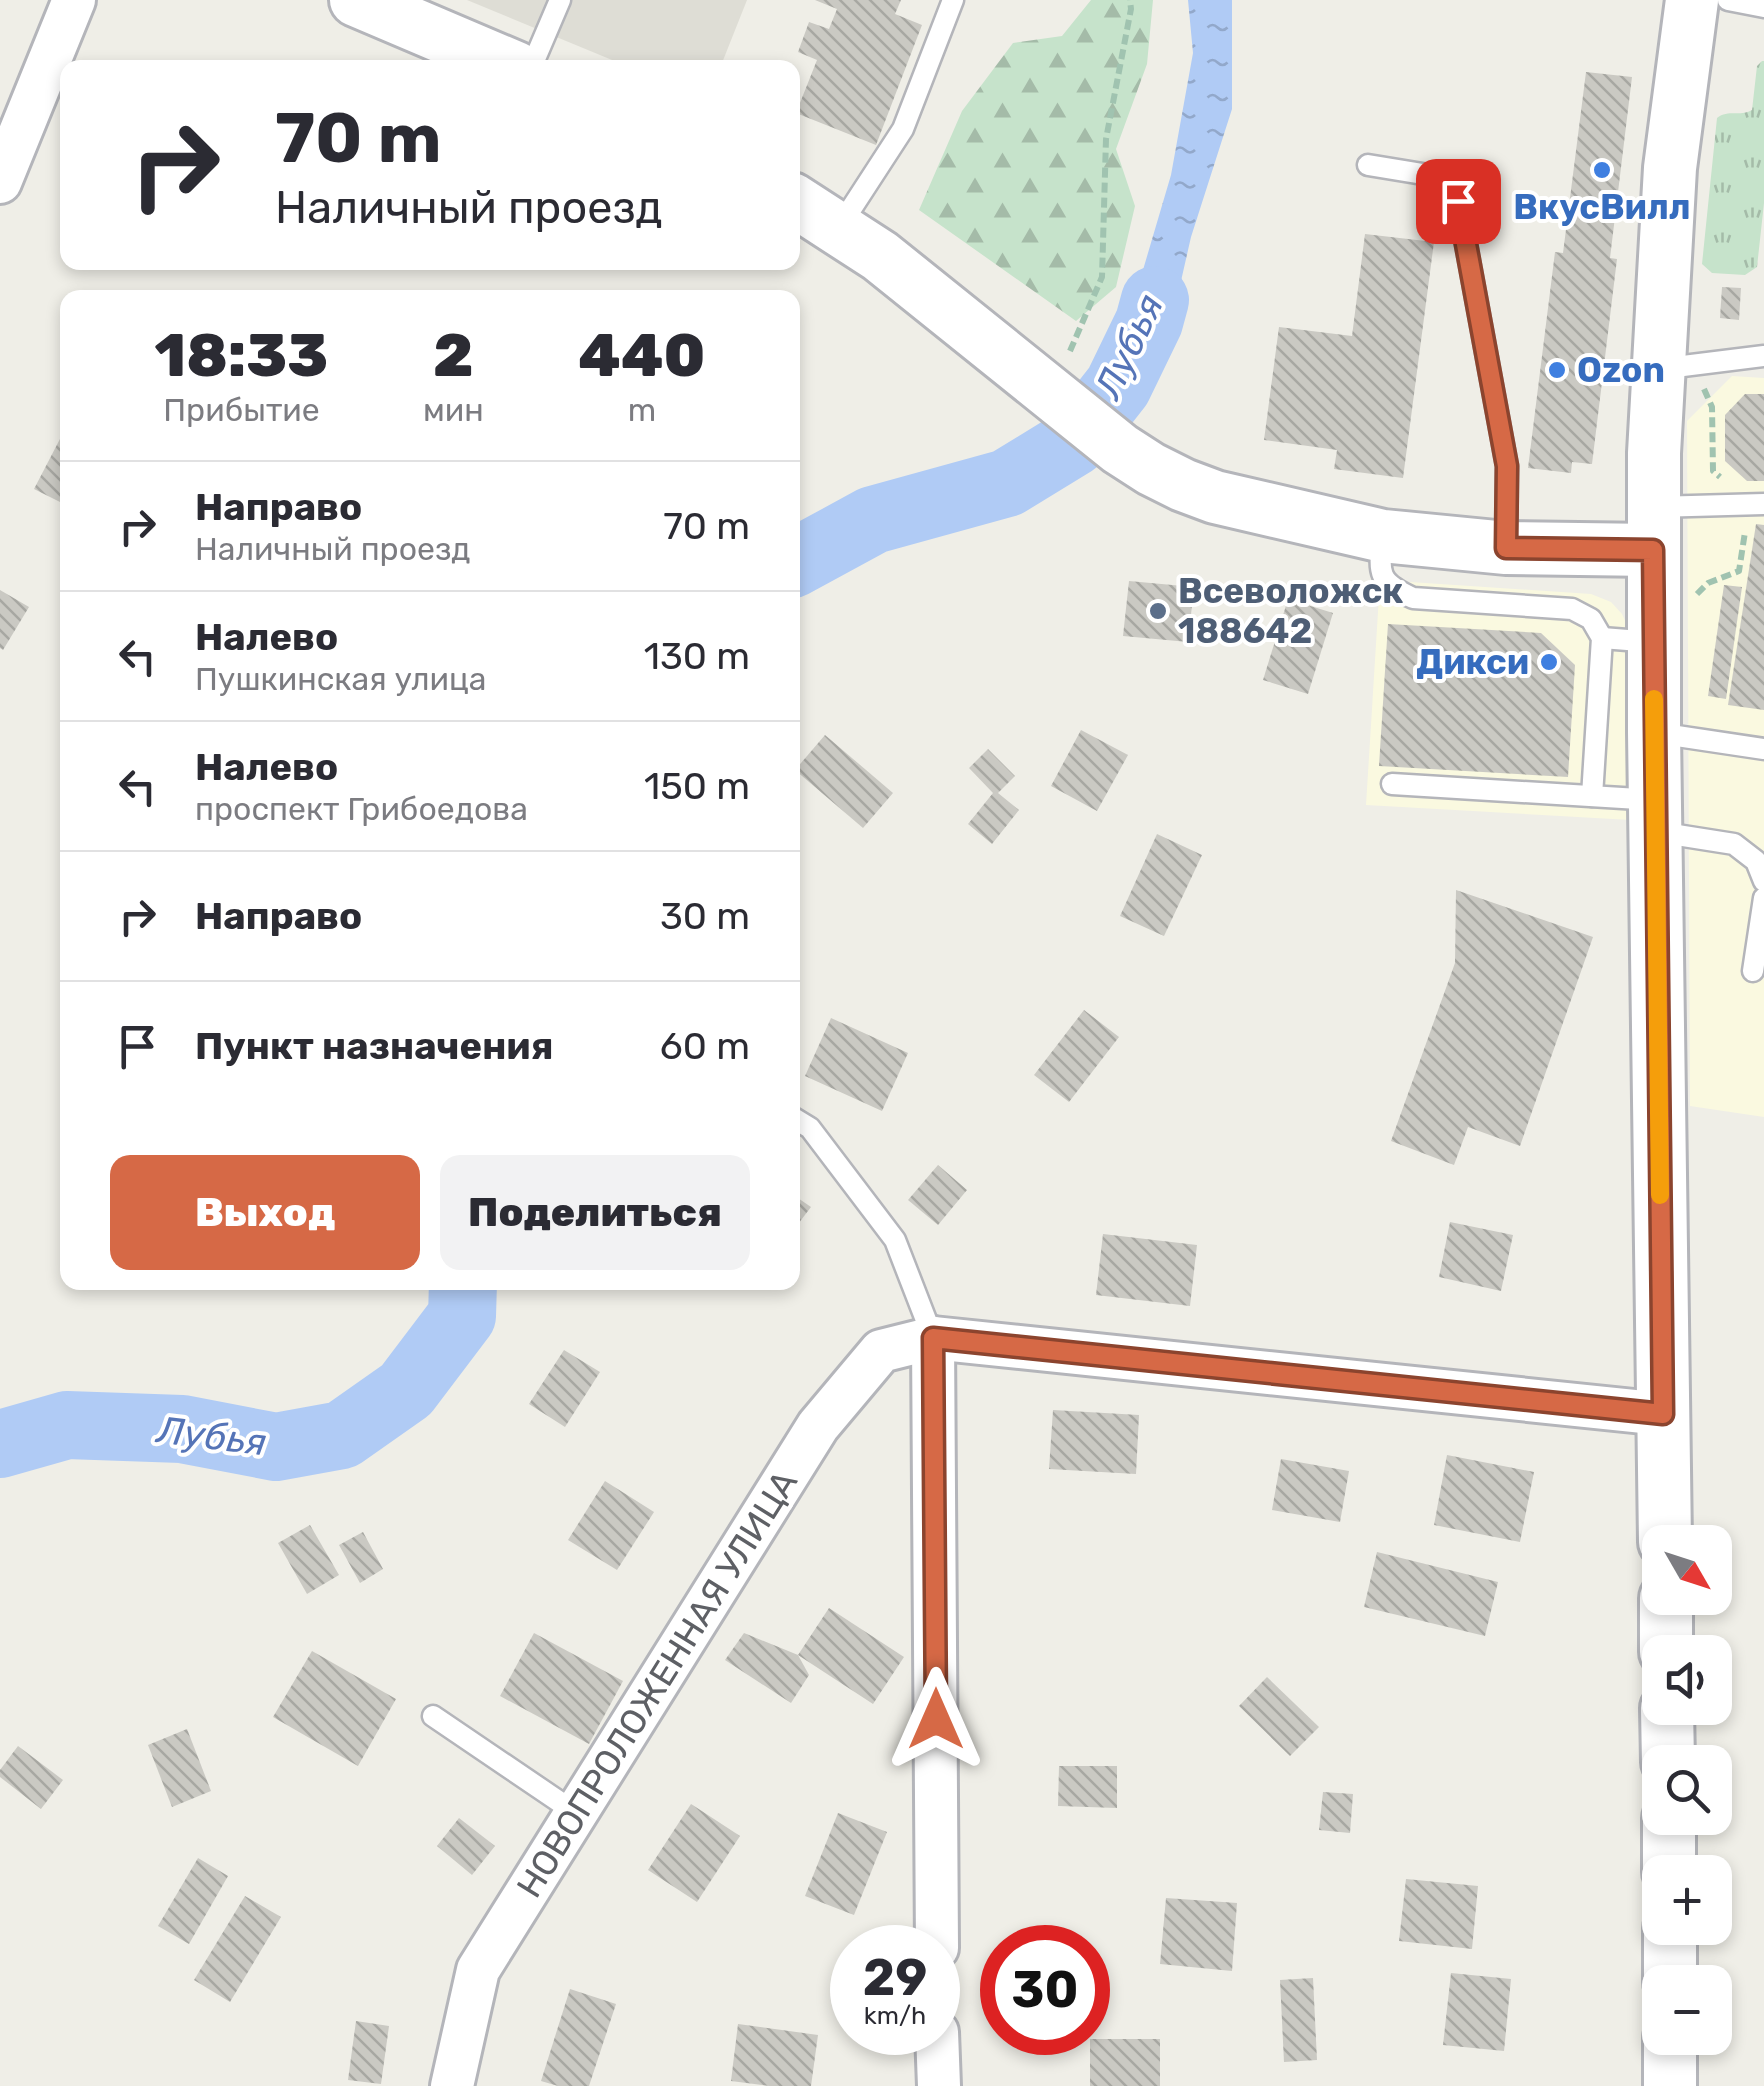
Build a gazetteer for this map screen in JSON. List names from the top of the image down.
{
  "streets": {
    "street": ["НОВОПРОЛОЖЕННАЯ УЛИЦА"]
  },
  "water": ["Лубья"],
  "places": [
    "ВкусВилл",
    "Ozon",
    "Всеволожск 188642",
    "Дикси"
  ],
  "north": "bottom right",
  "page": {
    "turn": ["70 m", "Наличный проезд"],
    "eta": [
      "18:33",
      "Прибытие",
      "2",
      "мин",
      "440",
      "m"
    ],
    "list": [
      {
        "name": "Направо",
        "note": "Наличный проезд",
        "value": "70 m"
      },
      {
        "name": "Налево",
        "note": "Пушкинская улица",
        "value": "130 m"
      },
      {
        "name": "Налево",
        "note": "проспект Грибоедова",
        "value": "150 m"
      },
      {
        "name": "Направо",
        "value": "30 m"
      },
      {
        "name": "Пункт назначения",
        "value": "60 m"
      }
    ],
    "buttons": ["Выход", "Поделиться"],
    "map_buttons": ["+", "−"],
    "speed": "29 km/h",
    "limit": "30"
  }
}
